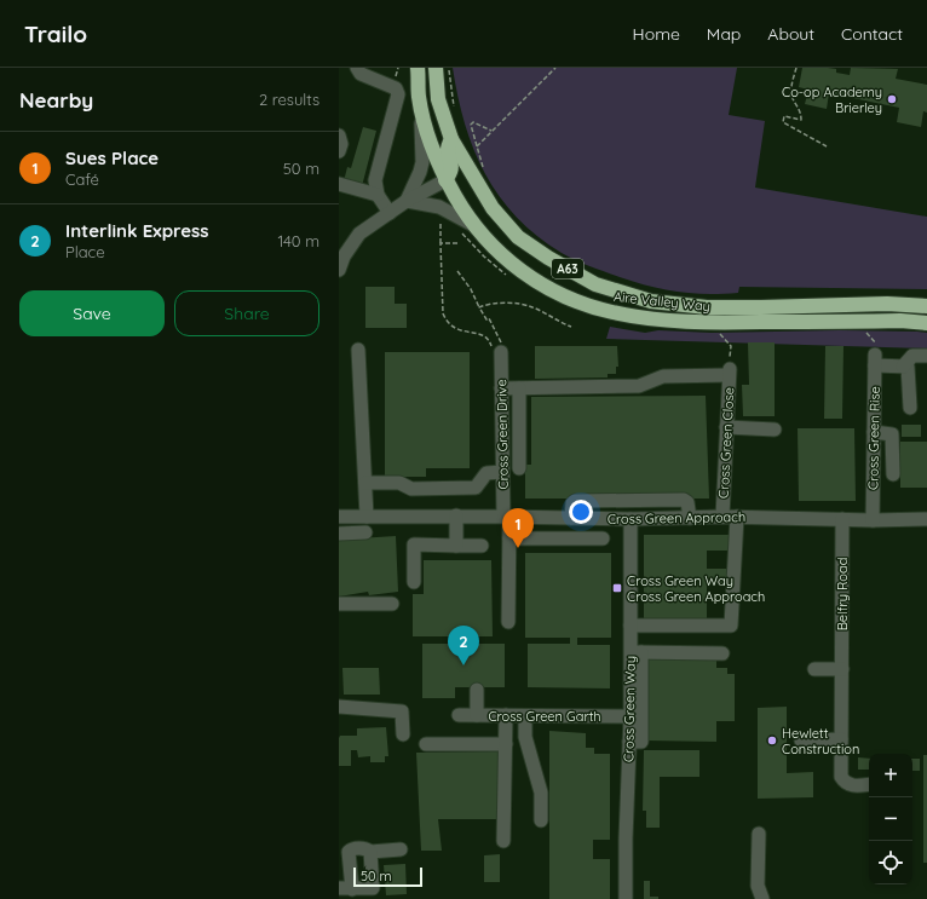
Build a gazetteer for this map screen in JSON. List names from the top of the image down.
{
  "streets": {
    "highway": ["A63", "Aire Valley Way"],
    "street": [
      "Cross Green Drive",
      "Cross Green Rise",
      "Cross Green Close",
      "Cross Green Approach",
      "Belfry Road",
      "Cross Green Way",
      "Cross Green Garth"
    ]
  },
  "crossings": [
    ["A63", "Aire Valley Way"],
    ["Cross Green Drive", "Cross Green Approach"],
    ["Cross Green Rise", "Cross Green Approach"],
    ["Cross Green Close", "Cross Green Approach"],
    ["Cross Green Approach", "Belfry Road"],
    ["Cross Green Approach", "Cross Green Way"],
    ["Cross Green Way", "Cross Green Garth"]
  ],
  "places": {
    "other": ["Co-op Academy Brierley", "Hewlett Construction"],
    "transit": ["Cross Green Way Cross Green Approach"]
  },
  "scale_bar": "50 m",
  "page": {
    "header": "Trailo",
    "nav": [
      "Home",
      "Map",
      "About",
      "Contact"
    ],
    "heading": ["Nearby", "2 results"],
    "list": [
      {
        "mark": "1",
        "name": "Sues Place",
        "note": "Café",
        "value": "50 m"
      },
      {
        "mark": "2",
        "name": "Interlink Express",
        "note": "Place",
        "value": "140 m"
      }
    ],
    "buttons": ["Save", "Share"],
    "pins": ["1", "2"],
    "map_buttons": ["+", "−"],
    "scale": "50 m"
  }
}
